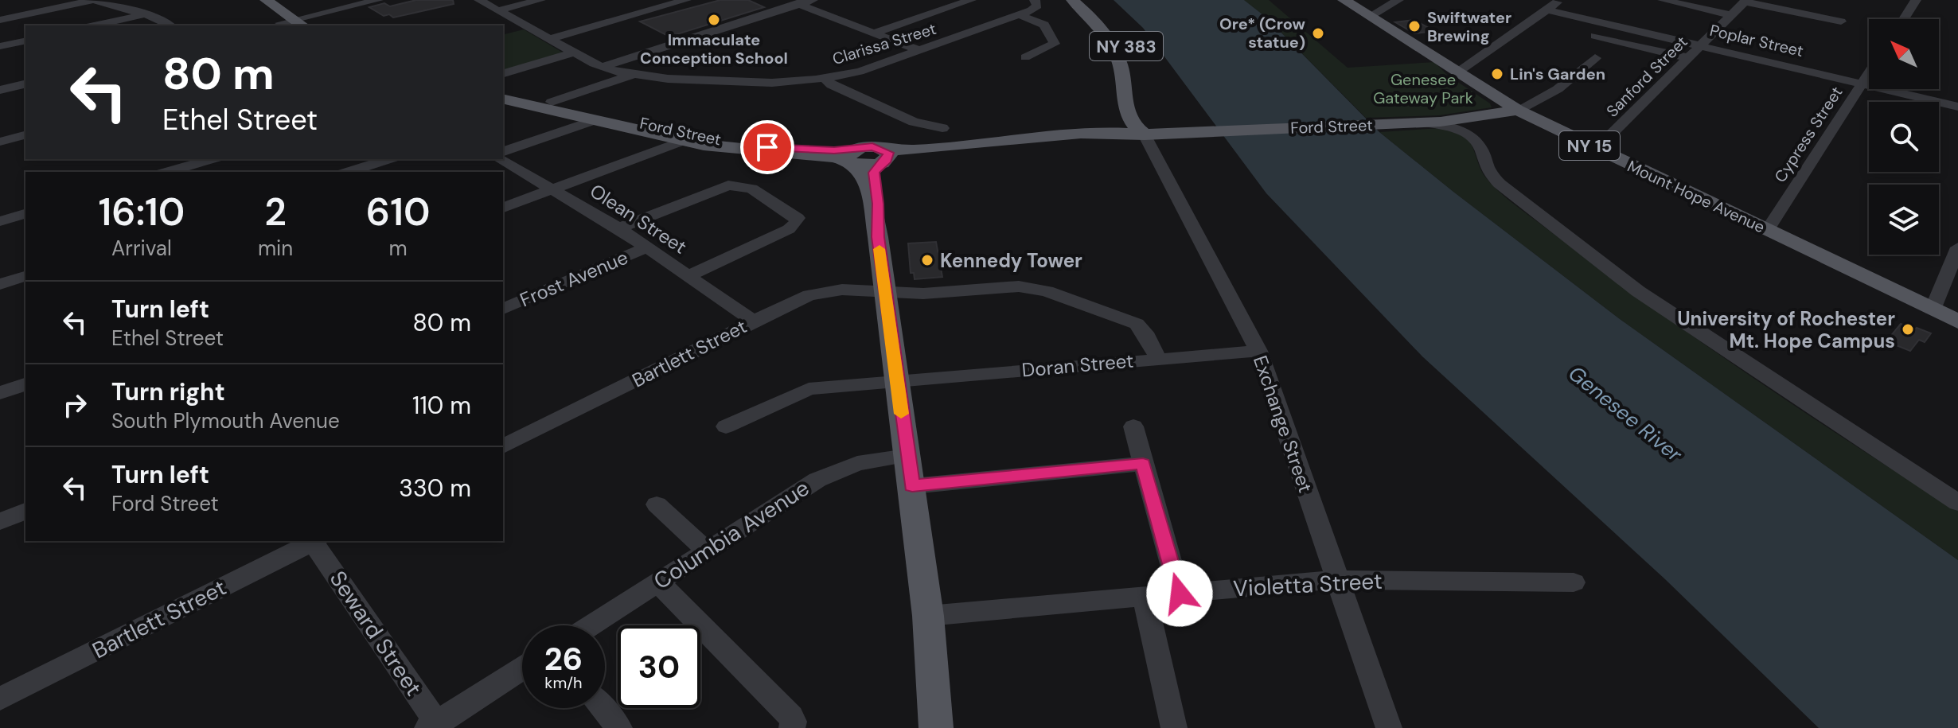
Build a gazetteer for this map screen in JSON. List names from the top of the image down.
{
  "streets": {
    "main road": [
      "NY 383",
      "Ford Street",
      "NY 15",
      "Mount Hope Avenue"
    ],
    "street": [
      "Poplar Street",
      "Clarissa Street",
      "Sanford Street",
      "Cypress Street",
      "Olean Street",
      "Frost Avenue",
      "Bartlett Street",
      "Doran Street",
      "Exchange Street",
      "Columbia Avenue",
      "Violetta Street",
      "Seward Street"
    ]
  },
  "crossings": [
    ["Poplar Street", "Sanford Street"],
    ["Poplar Street", "Cypress Street"],
    ["NY 383", "Ford Street"],
    ["NY 383", "Exchange Street"],
    ["Sanford Street", "Mount Hope Avenue"],
    ["Ford Street", "Mount Hope Avenue"],
    ["Ford Street", "Exchange Street"],
    ["Cypress Street", "Mount Hope Avenue"],
    ["Olean Street", "Frost Avenue"],
    ["Olean Street", "Bartlett Street"],
    ["Bartlett Street", "Doran Street"],
    ["Doran Street", "Exchange Street"],
    ["Exchange Street", "Violetta Street"]
  ],
  "water": ["Genesee River"],
  "parks": ["Genesee Gateway Park"],
  "places": [
    "Immaculate Conception School",
    "Swiftwater Brewing",
    "Ore* (Crow statue)",
    "Lin's Garden",
    "Kennedy Tower",
    "University of Rochester Mt. Hope Campus"
  ],
  "north": "top left",
  "page": {
    "turn": ["80 m", "Ethel Street"],
    "eta": [
      "16:10",
      "Arrival",
      "2",
      "min",
      "610",
      "m"
    ],
    "list": [
      {
        "name": "Turn left",
        "note": "Ethel Street",
        "value": "80 m"
      },
      {
        "name": "Turn right",
        "note": "South Plymouth Avenue",
        "value": "110 m"
      },
      {
        "name": "Turn left",
        "note": "Ford Street",
        "value": "330 m"
      }
    ],
    "speed": "26 km/h",
    "limit": "30"
  }
}
